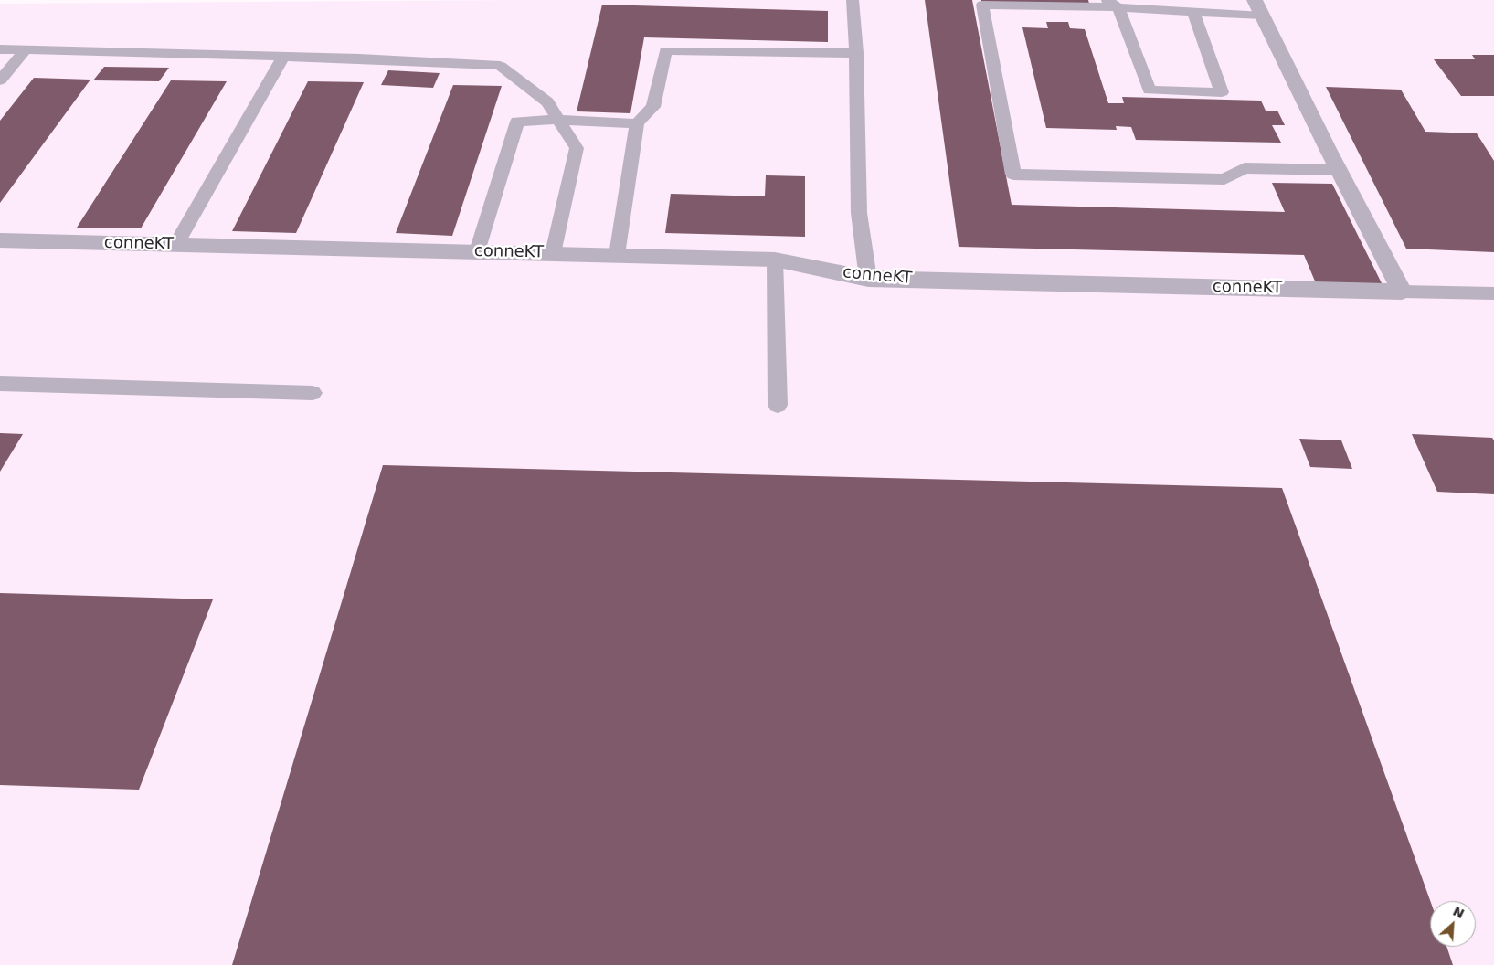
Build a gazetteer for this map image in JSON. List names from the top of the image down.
{
  "streets": {
    "street": ["conneKT"]
  },
  "north": "top right"
}
